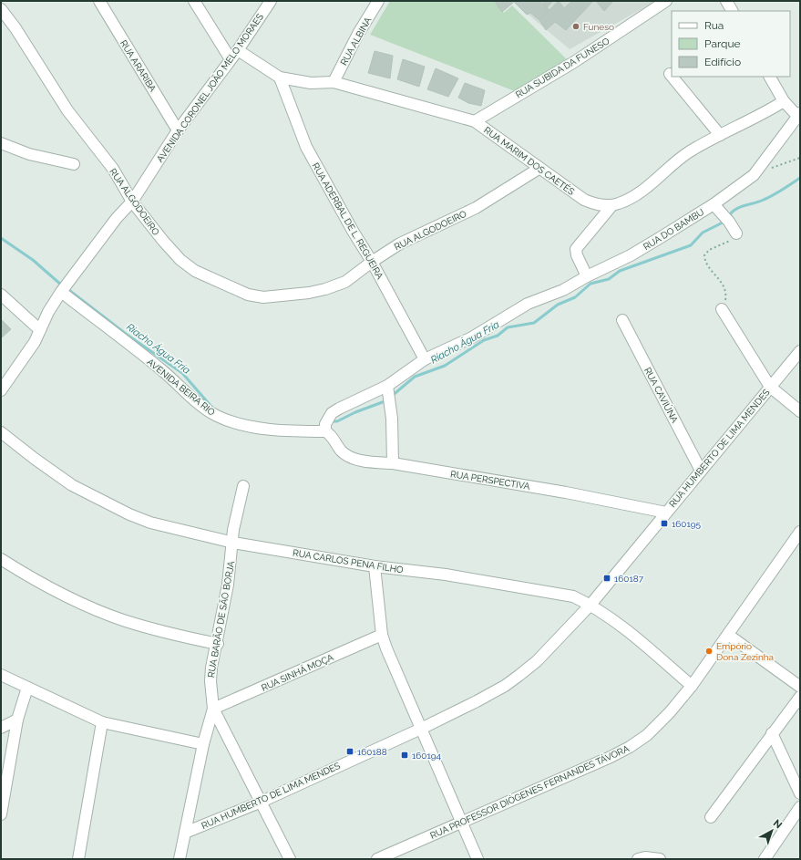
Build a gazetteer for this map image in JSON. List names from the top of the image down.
{
  "streets": {
    "street": [
      "RUA ALBINA",
      "RUA ARARIBA",
      "RUA SUBIDA DA FUNESO",
      "AVENIDA CORONEL JOÃO MELO MORAES",
      "RUA MARIM DOS CAETÉS",
      "RUA ALGODOEIRO",
      "RUA ADERBAL DE L. REGUEIRA",
      "RUA DO BAMBU",
      "AVENIDA BEIRA RIO",
      "RUA CAVIÚNA",
      "RUA HUMBERTO DE LIMA MENDES",
      "RUA PERSPECTIVA",
      "RUA CARLOS PENA FILHO",
      "RUA BARÃO DE SÃO BORJA",
      "RUA SINHÁ MOÇA",
      "RUA PROFESSOR DIÓGENES FERNANDES TÁVORA"
    ]
  },
  "crossings": [
    ["RUA ALBINA", "RUA MARIM DOS CAETÉS"],
    ["RUA ARARIBA", "AVENIDA CORONEL JOÃO MELO MORAES"],
    ["RUA SUBIDA DA FUNESO", "RUA MARIM DOS CAETÉS"],
    ["AVENIDA CORONEL JOÃO MELO MORAES", "RUA MARIM DOS CAETÉS"],
    ["AVENIDA CORONEL JOÃO MELO MORAES", "RUA ALGODOEIRO"],
    ["AVENIDA CORONEL JOÃO MELO MORAES", "AVENIDA BEIRA RIO"],
    ["RUA MARIM DOS CAETÉS", "RUA ALGODOEIRO"],
    ["RUA MARIM DOS CAETÉS", "RUA ADERBAL DE L. REGUEIRA"],
    ["RUA ALGODOEIRO", "RUA ADERBAL DE L. REGUEIRA"],
    ["RUA ADERBAL DE L. REGUEIRA", "RUA DO BAMBU"],
    ["AVENIDA BEIRA RIO", "RUA PERSPECTIVA"],
    ["RUA CAVIÚNA", "RUA HUMBERTO DE LIMA MENDES"],
    ["RUA HUMBERTO DE LIMA MENDES", "RUA PERSPECTIVA"],
    ["RUA HUMBERTO DE LIMA MENDES", "RUA CARLOS PENA FILHO"],
    ["RUA HUMBERTO DE LIMA MENDES", "RUA BARÃO DE SÃO BORJA"],
    ["RUA CARLOS PENA FILHO", "RUA BARÃO DE SÃO BORJA"],
    ["RUA CARLOS PENA FILHO", "RUA PROFESSOR DIÓGENES FERNANDES TÁVORA"],
    ["RUA BARÃO DE SÃO BORJA", "RUA SINHÁ MOÇA"]
  ],
  "water": ["Riacho Água Fria"],
  "places": {
    "other": ["Funeso", "Empório Dona Zezinha"],
    "transit": [
      "160195",
      "160187",
      "160188",
      "160194"
    ]
  },
  "legend": ["Rua", "Parque", "Edifício"],
  "north": "top right"
}
